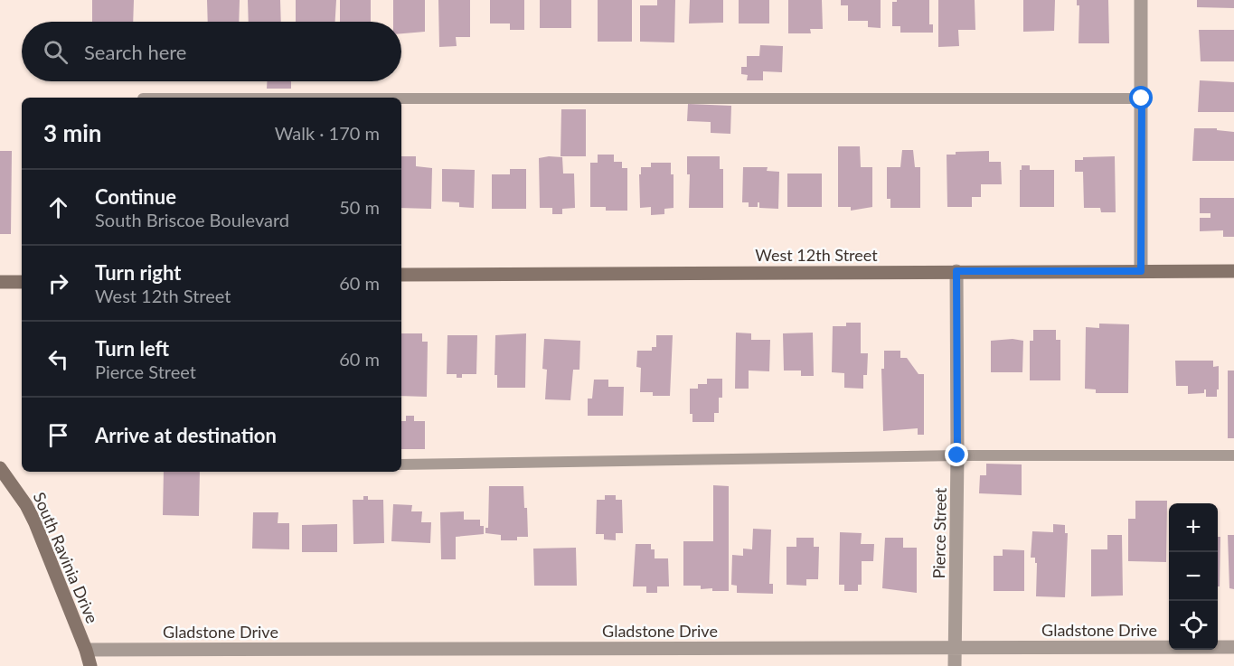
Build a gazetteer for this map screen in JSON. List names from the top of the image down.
{
  "streets": {
    "street": [
      "West 12th Street",
      "Pierce Street",
      "South Ravinia Drive",
      "Gladstone Drive"
    ]
  },
  "crossings": [
    ["West 12th Street", "Pierce Street"],
    ["Pierce Street", "Gladstone Drive"],
    ["South Ravinia Drive", "Gladstone Drive"]
  ],
  "page": {
    "search": "Search here",
    "heading": ["3 min", "Walk · 170 m"],
    "list": [
      ["Continue", "South Briscoe Boulevard", "50 m"],
      ["Turn right", "West 12th Street", "60 m"],
      ["Turn left", "Pierce Street", "60 m"],
      "Arrive at destination"
    ],
    "map_buttons": ["+", "−"]
  }
}
